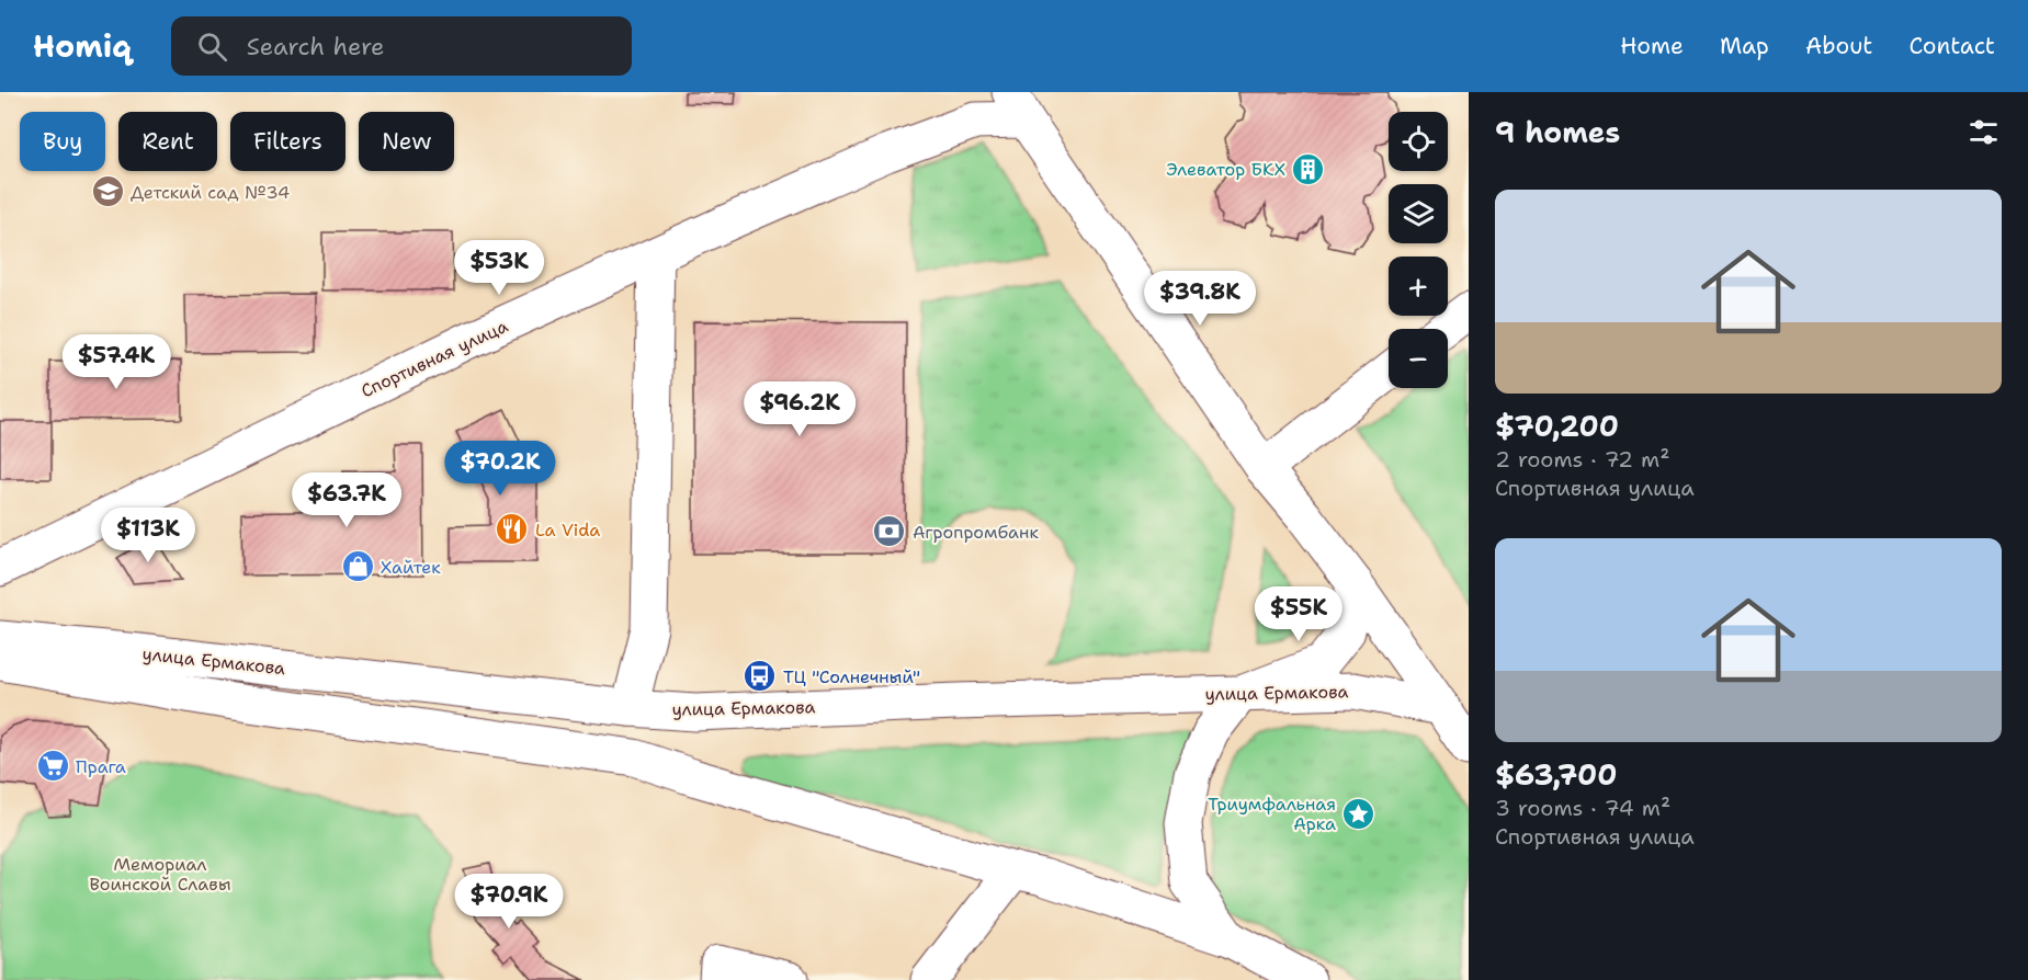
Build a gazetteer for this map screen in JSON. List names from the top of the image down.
{
  "streets": {
    "main road": ["Спортивная улица", "улица Ермакова"]
  },
  "parks": ["Мемориал Воинской Славы"],
  "places": {
    "building": ["Элеватор БКХ"],
    "school or university": ["Детский сад №34"],
    "restaurant": ["La Vida"],
    "bank": ["Агропромбанк"],
    "shop": ["Хайтек"],
    "bus stop": ["ТЦ \"Солнечный\""],
    "supermarket": ["Прага"],
    "place": ["Триумфальная Арка"]
  },
  "page": {
    "header": "Homiq",
    "search": "Search here",
    "nav": [
      "Home",
      "Map",
      "About",
      "Contact"
    ],
    "heading": "9 homes",
    "map_buttons": ["+", "−"],
    "chip": [
      "Buy",
      "Rent",
      "Filters",
      "New"
    ],
    "list": [
      {
        "name": "$70,200",
        "note": "2 rooms · 72 m² · Спортивная улица"
      },
      {
        "name": "$63,700",
        "note": "3 rooms · 74 m² · Спортивная улица"
      }
    ],
    "price": [
      "$53K",
      "$39.8K",
      "$57.4K",
      "$96.2K",
      "$70.2K",
      "$63.7K",
      "$113K",
      "$55K",
      "$70.9K"
    ]
  }
}
